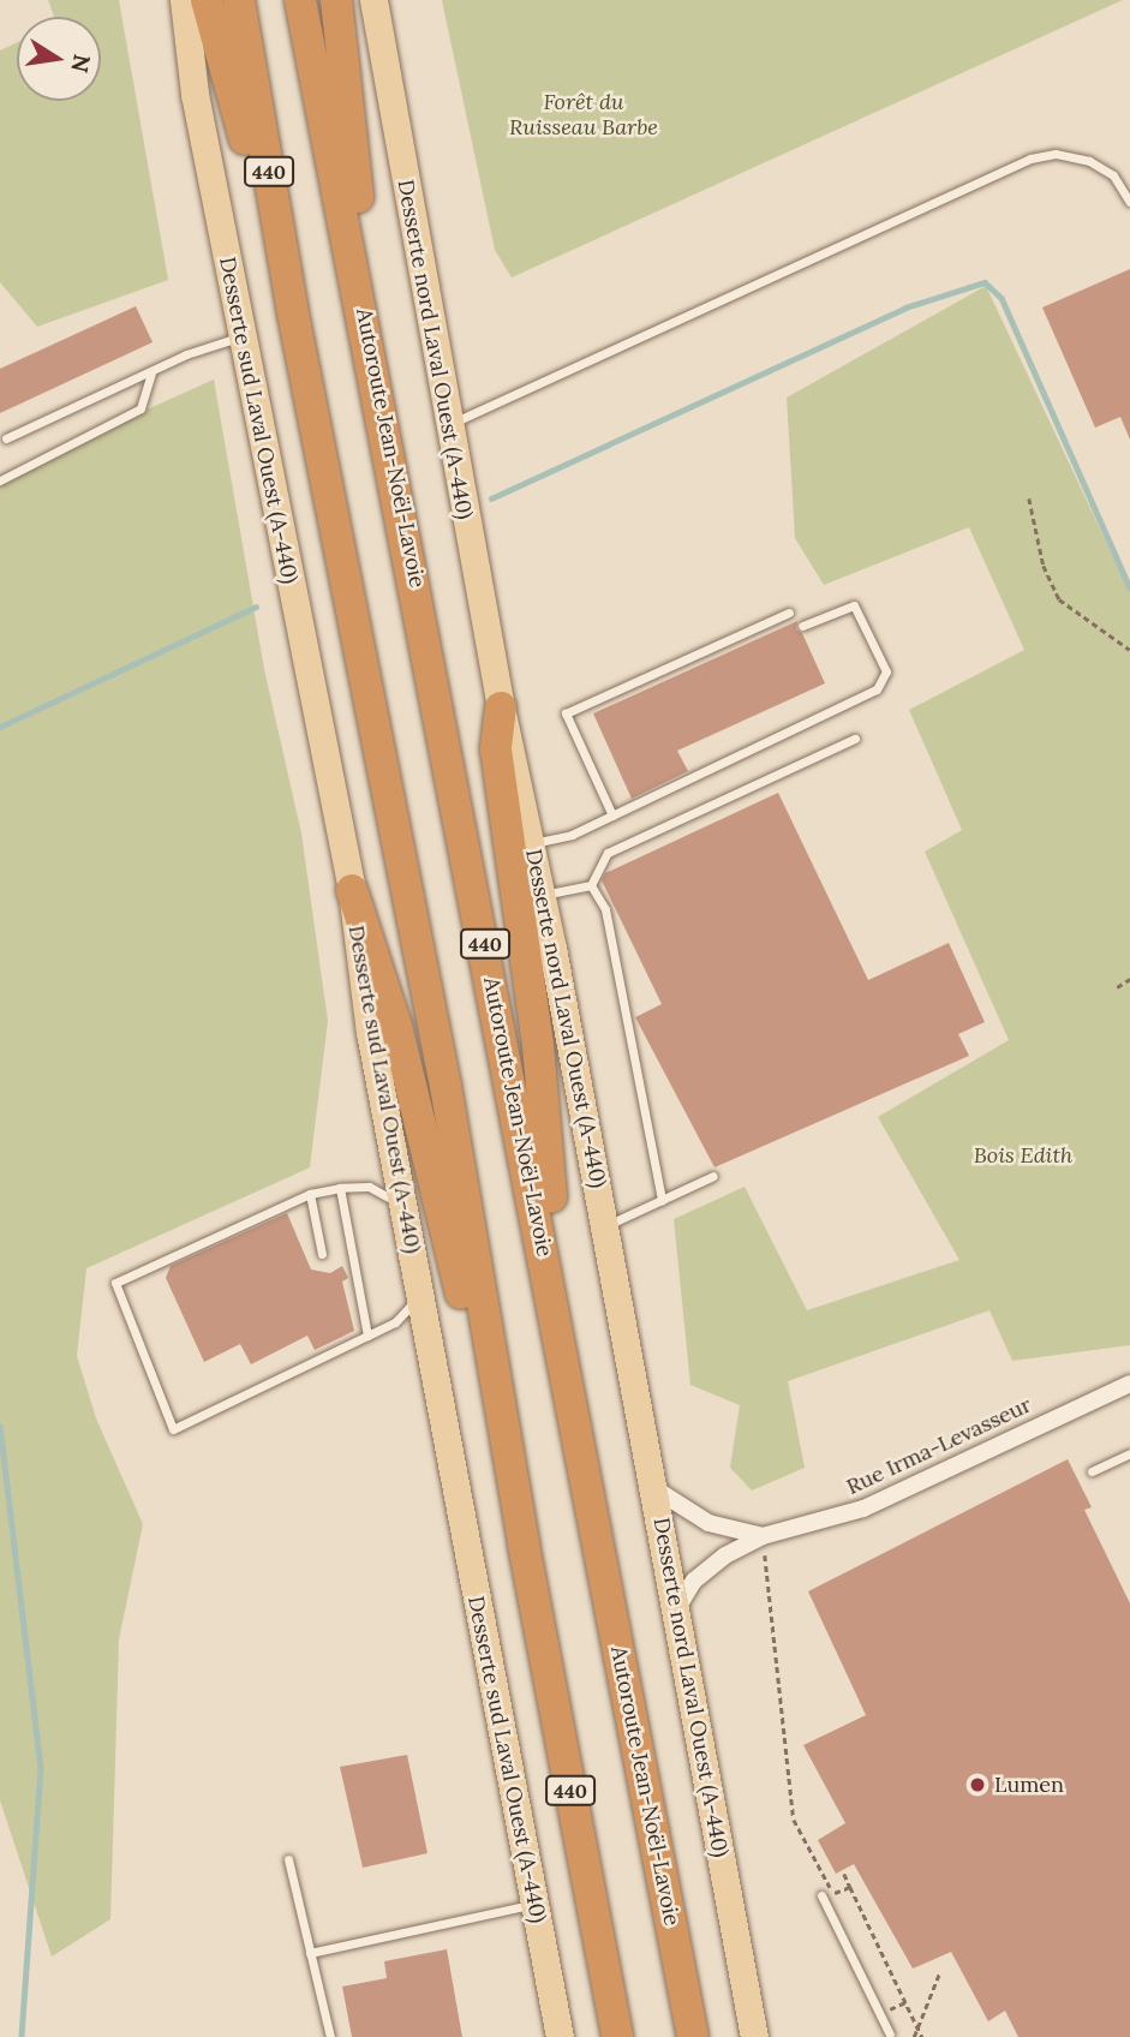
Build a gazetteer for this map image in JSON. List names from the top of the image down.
{
  "streets": {
    "highway": ["440", "Autoroute Jean-Noël-Lavoie"],
    "main road": ["Desserte nord Laval Ouest (A-440)", "Desserte sud Laval Ouest (A-440)"],
    "street": ["Rue Irma-Levasseur"]
  },
  "crossings": [
    ["Desserte nord Laval Ouest (A-440)", "Rue Irma-Levasseur"]
  ],
  "parks": ["Forêt du Ruisseau Barbe", "Bois Edith"],
  "places": ["Lumen"],
  "north": "right"
}
